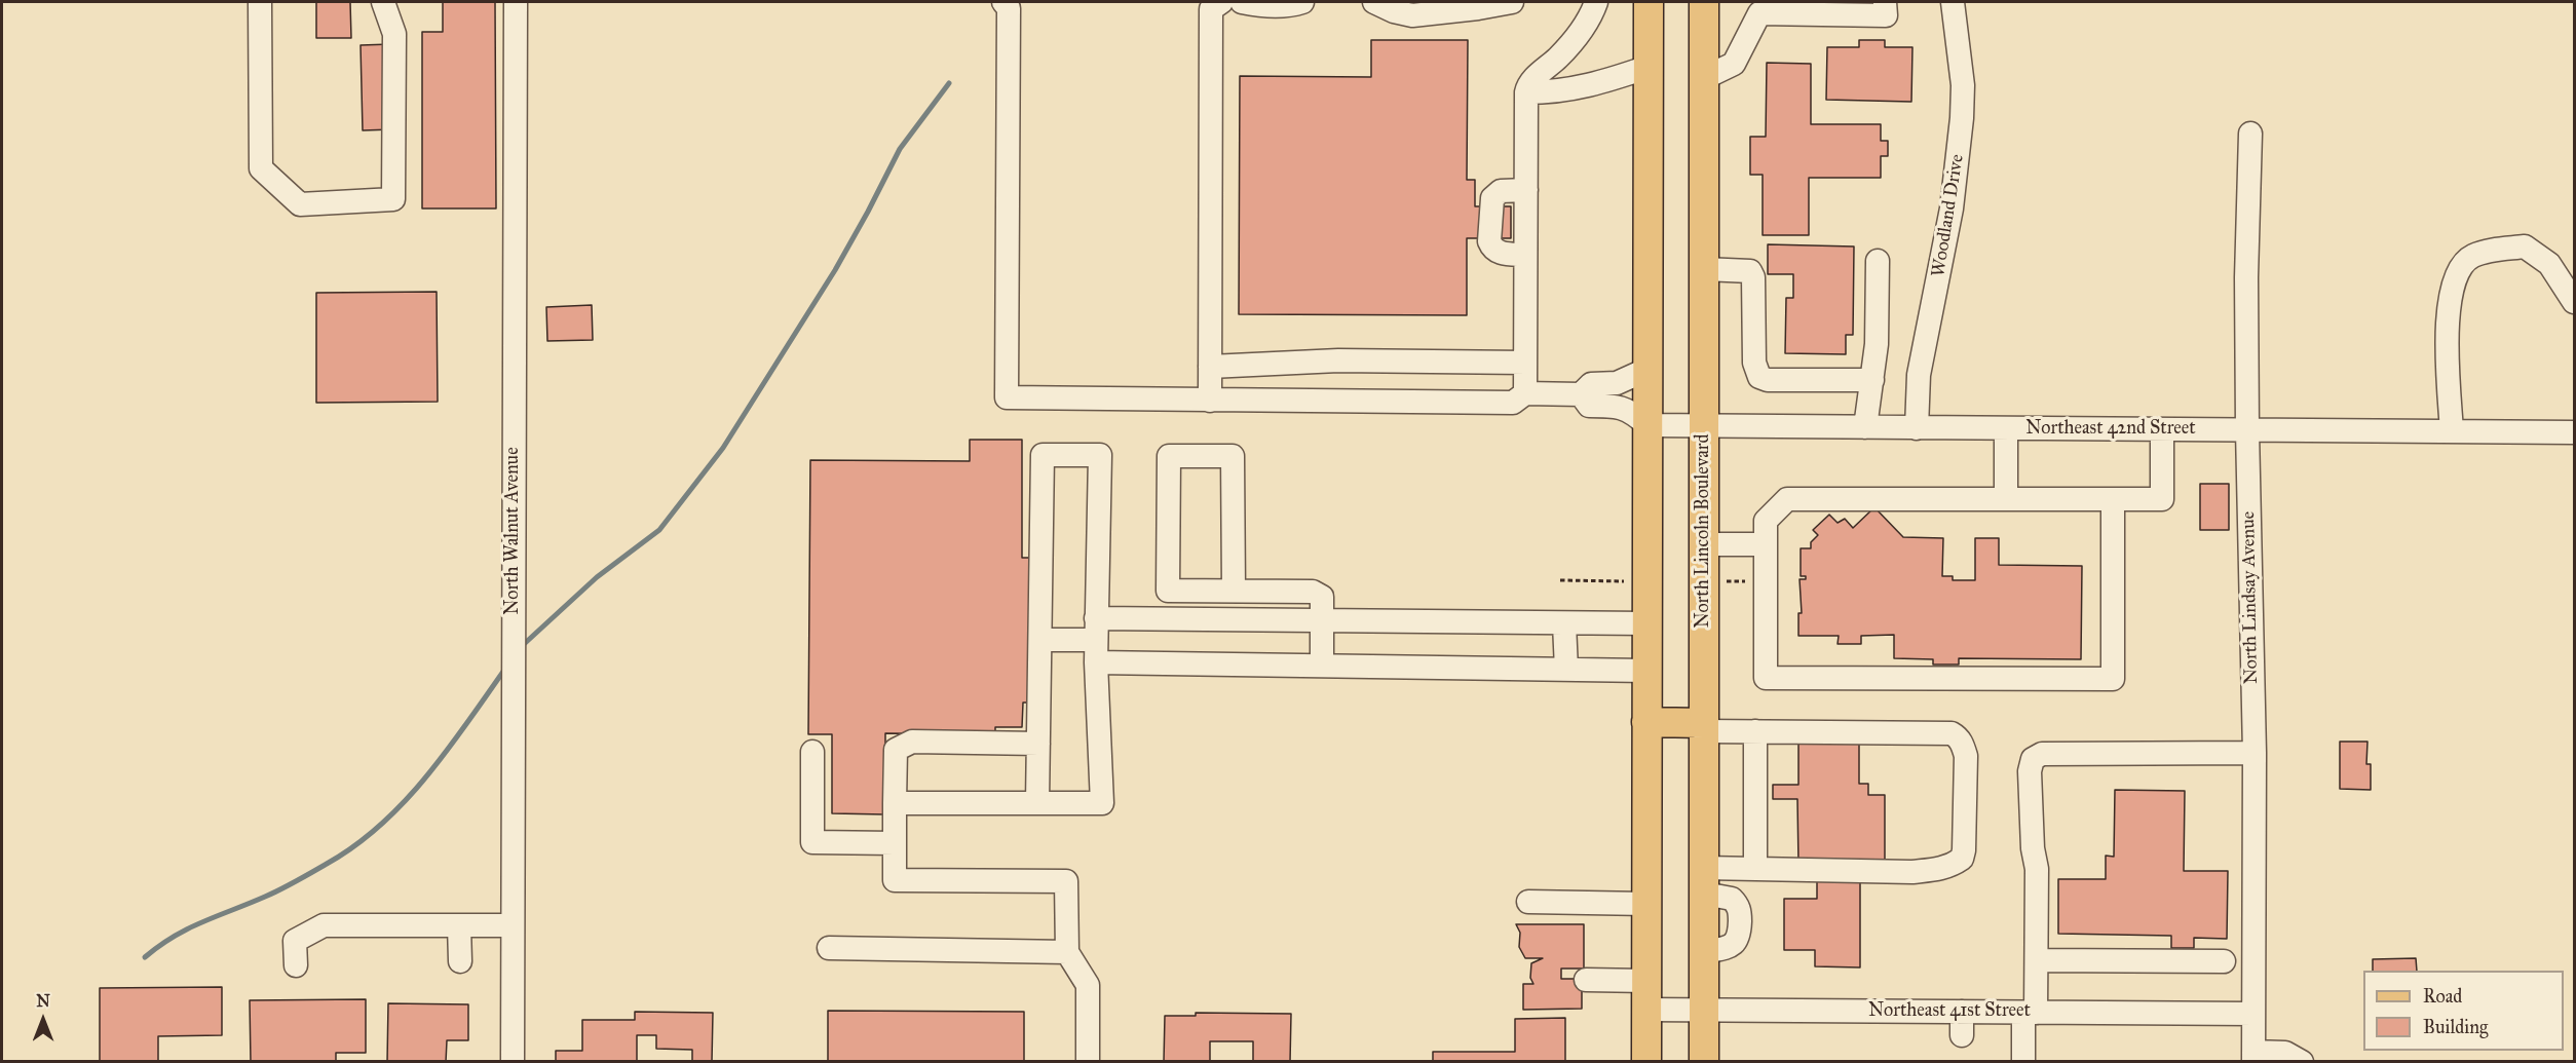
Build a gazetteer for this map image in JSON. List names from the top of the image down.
{
  "streets": {
    "main road": ["North Lincoln Boulevard"],
    "street": [
      "Woodland Drive",
      "Northeast 42nd Street",
      "North Walnut Avenue",
      "North Lindsay Avenue",
      "Northeast 41st Street"
    ]
  },
  "crossings": [
    ["Woodland Drive", "Northeast 42nd Street"],
    ["Northeast 42nd Street", "North Lincoln Boulevard"],
    ["Northeast 42nd Street", "North Lindsay Avenue"],
    ["North Lincoln Boulevard", "Northeast 41st Street"],
    ["North Lindsay Avenue", "Northeast 41st Street"]
  ],
  "legend": ["Road", "Building"],
  "north": "top"
}
